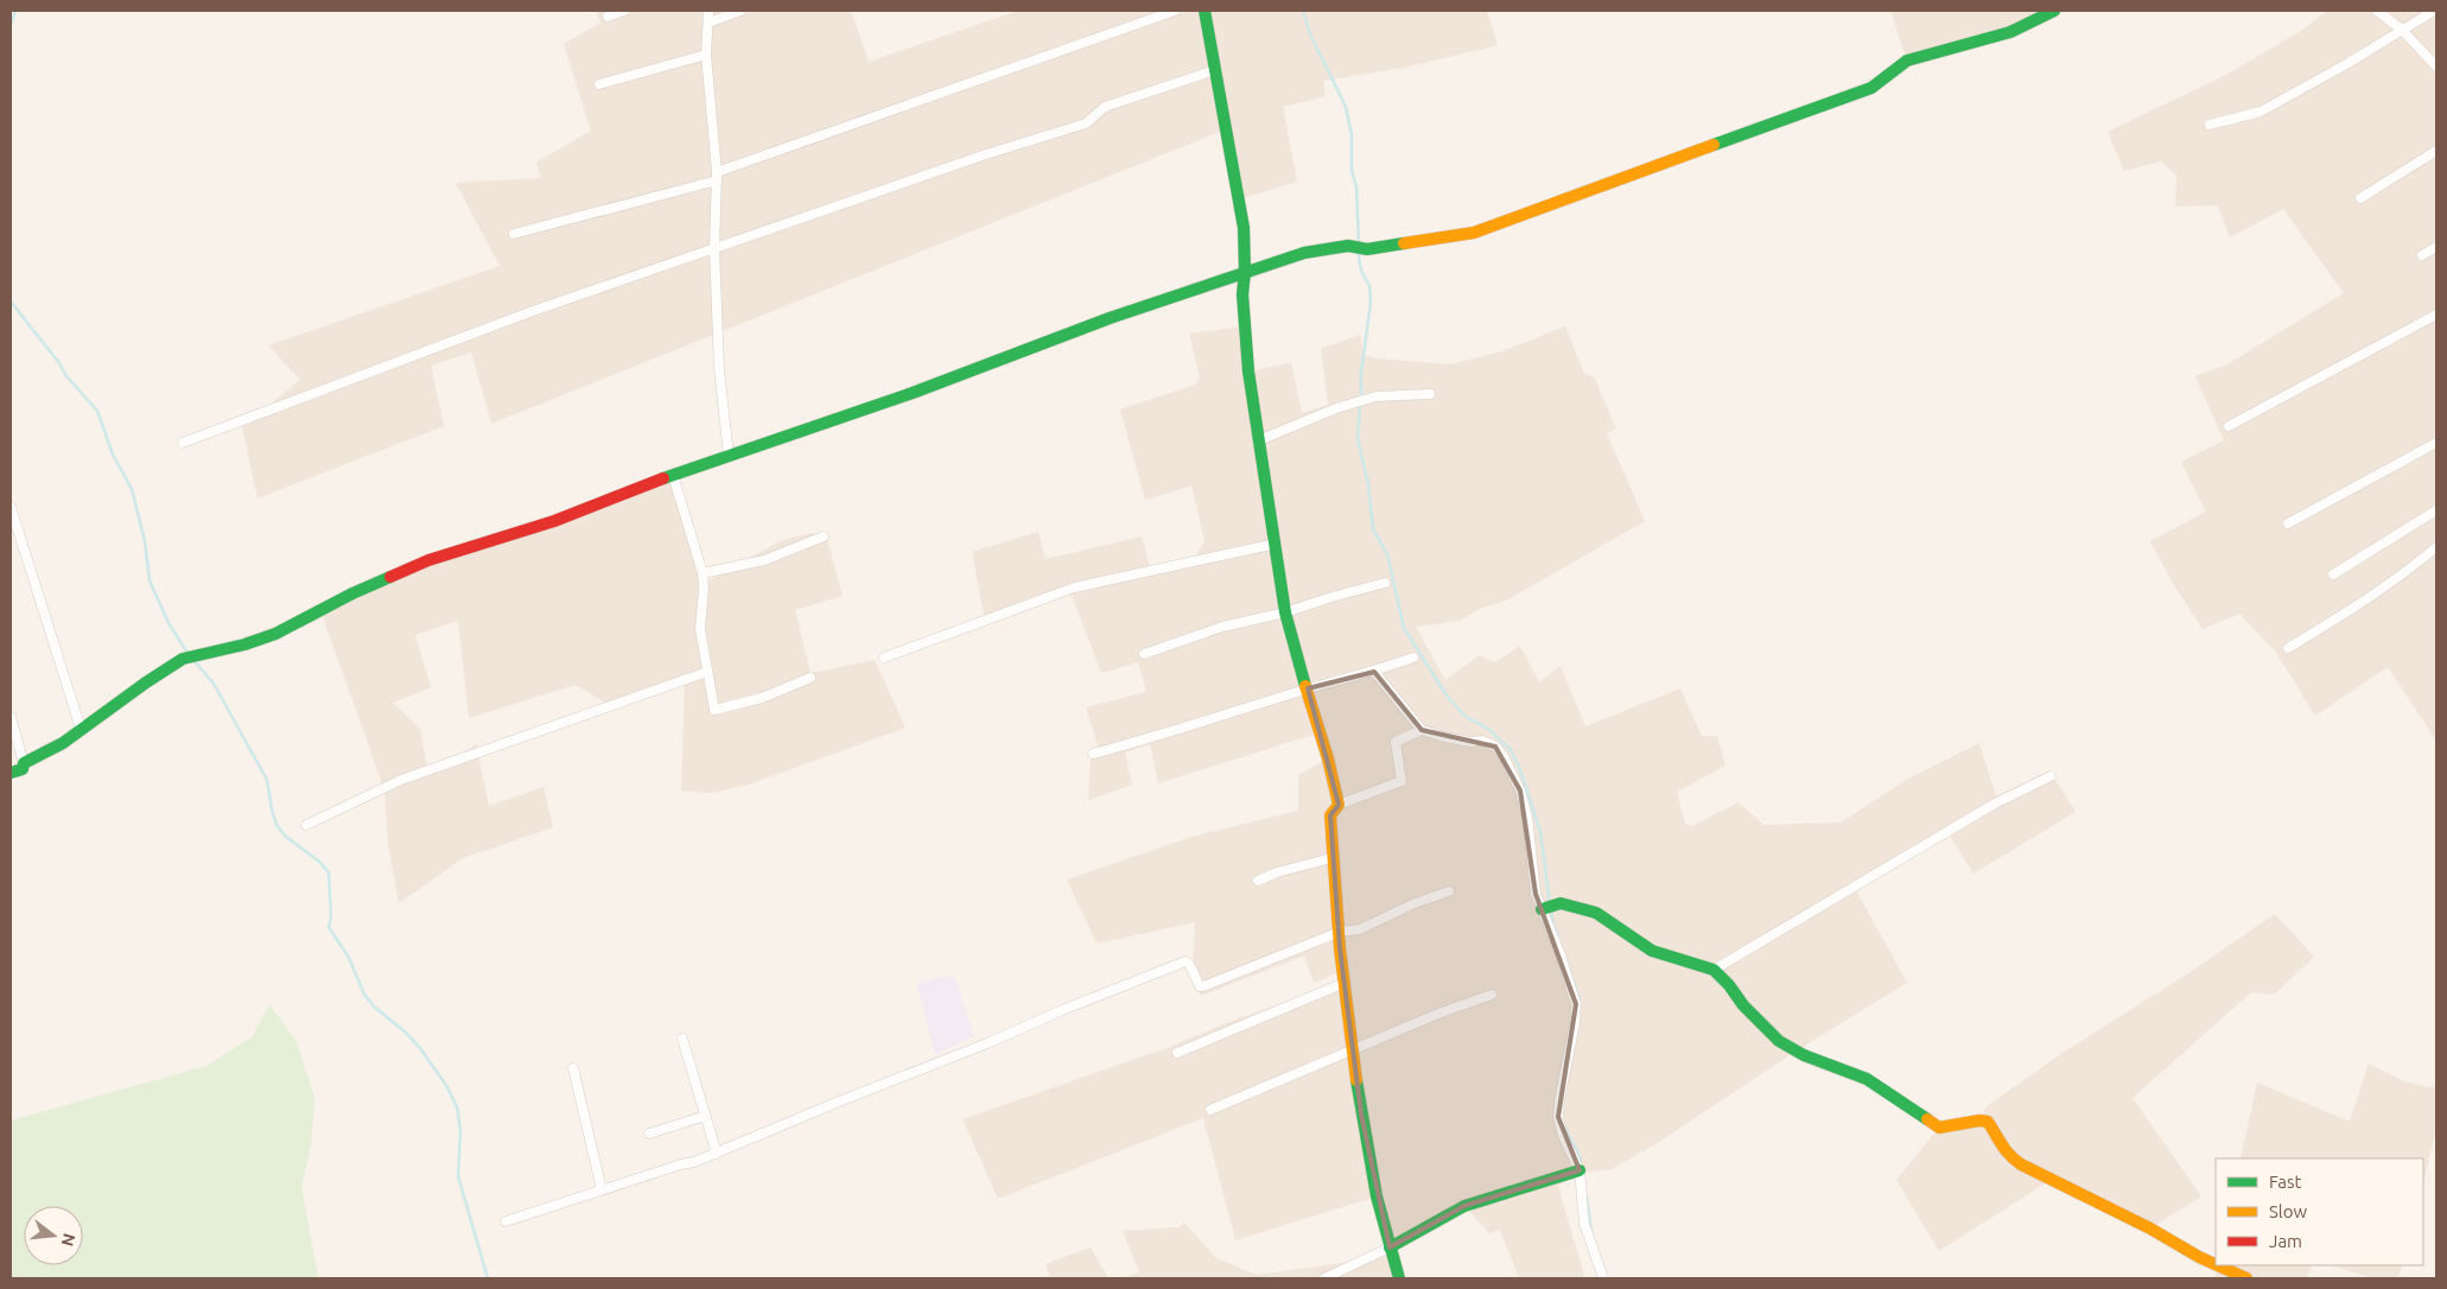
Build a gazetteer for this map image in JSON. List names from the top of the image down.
{
  "legend": ["Fast", "Slow", "Jam"],
  "north": "right"
}
